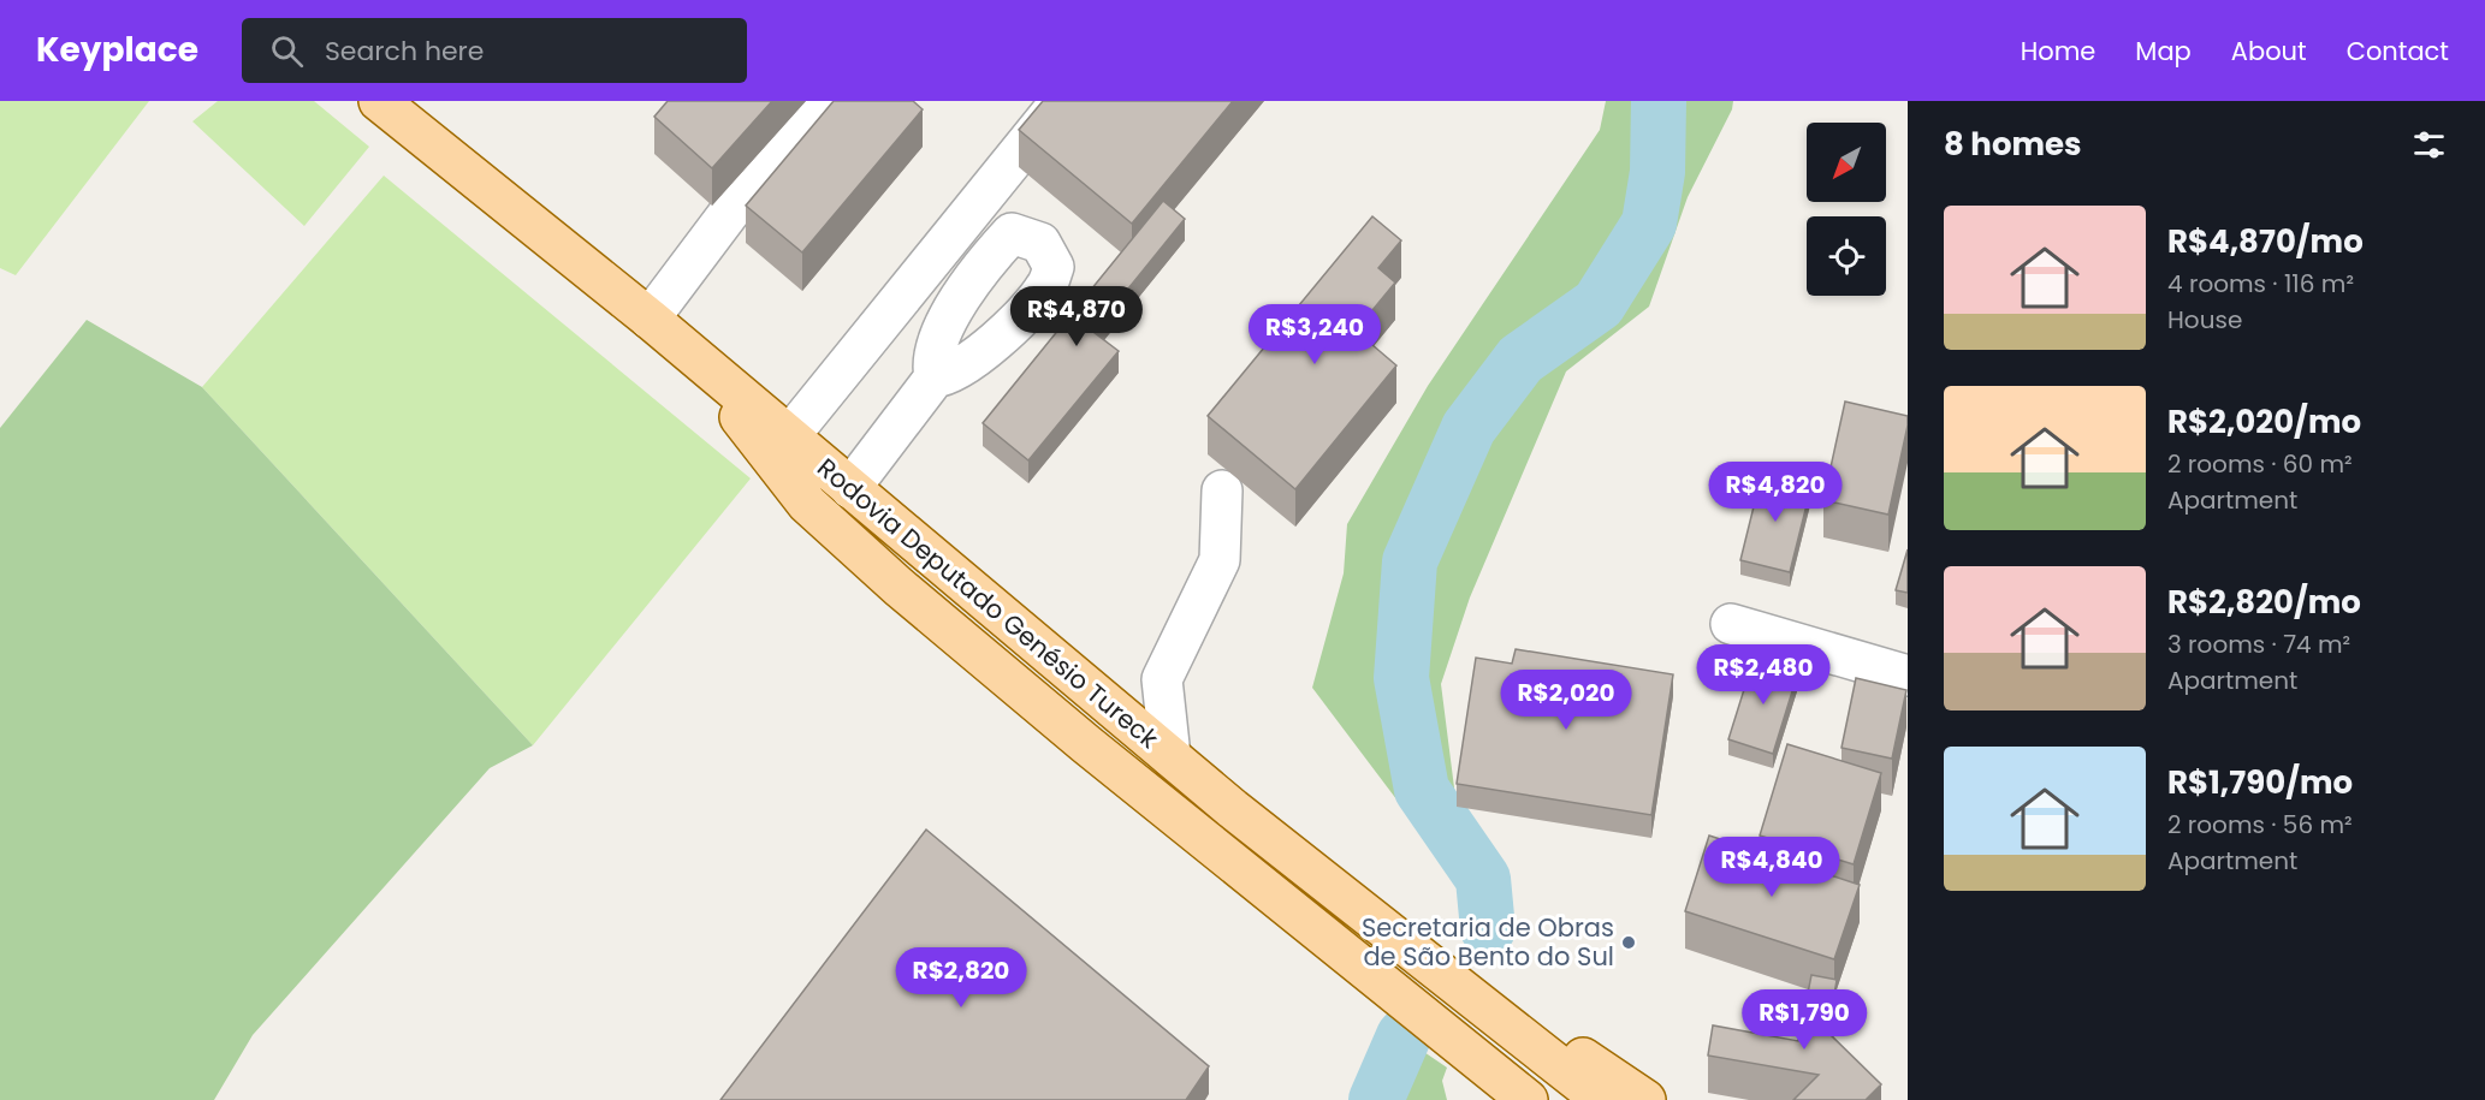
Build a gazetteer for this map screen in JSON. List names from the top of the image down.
{
  "streets": {
    "main road": ["Rodovia Deputado Genésio Tureck"]
  },
  "places": ["Secretaria de Obras de São Bento do Sul"],
  "north": "bottom left",
  "page": {
    "header": "Keyplace",
    "search": "Search here",
    "nav": [
      "Home",
      "Map",
      "About",
      "Contact"
    ],
    "heading": "8 homes",
    "list": [
      {
        "name": "R$4,870/mo",
        "note": "4 rooms · 116 m² · House"
      },
      {
        "name": "R$2,020/mo",
        "note": "2 rooms · 60 m² · Apartment"
      },
      {
        "name": "R$2,820/mo",
        "note": "3 rooms · 74 m² · Apartment"
      },
      {
        "name": "R$1,790/mo",
        "note": "2 rooms · 56 m² · Apartment"
      }
    ],
    "price": [
      "R$4,870",
      "R$3,240",
      "R$4,820",
      "R$2,480",
      "R$2,020",
      "R$4,840",
      "R$2,820",
      "R$1,790"
    ]
  }
}
